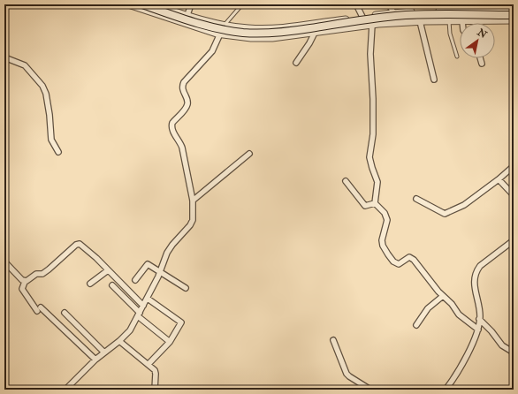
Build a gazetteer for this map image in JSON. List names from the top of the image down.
{
  "north": "top right"
}
